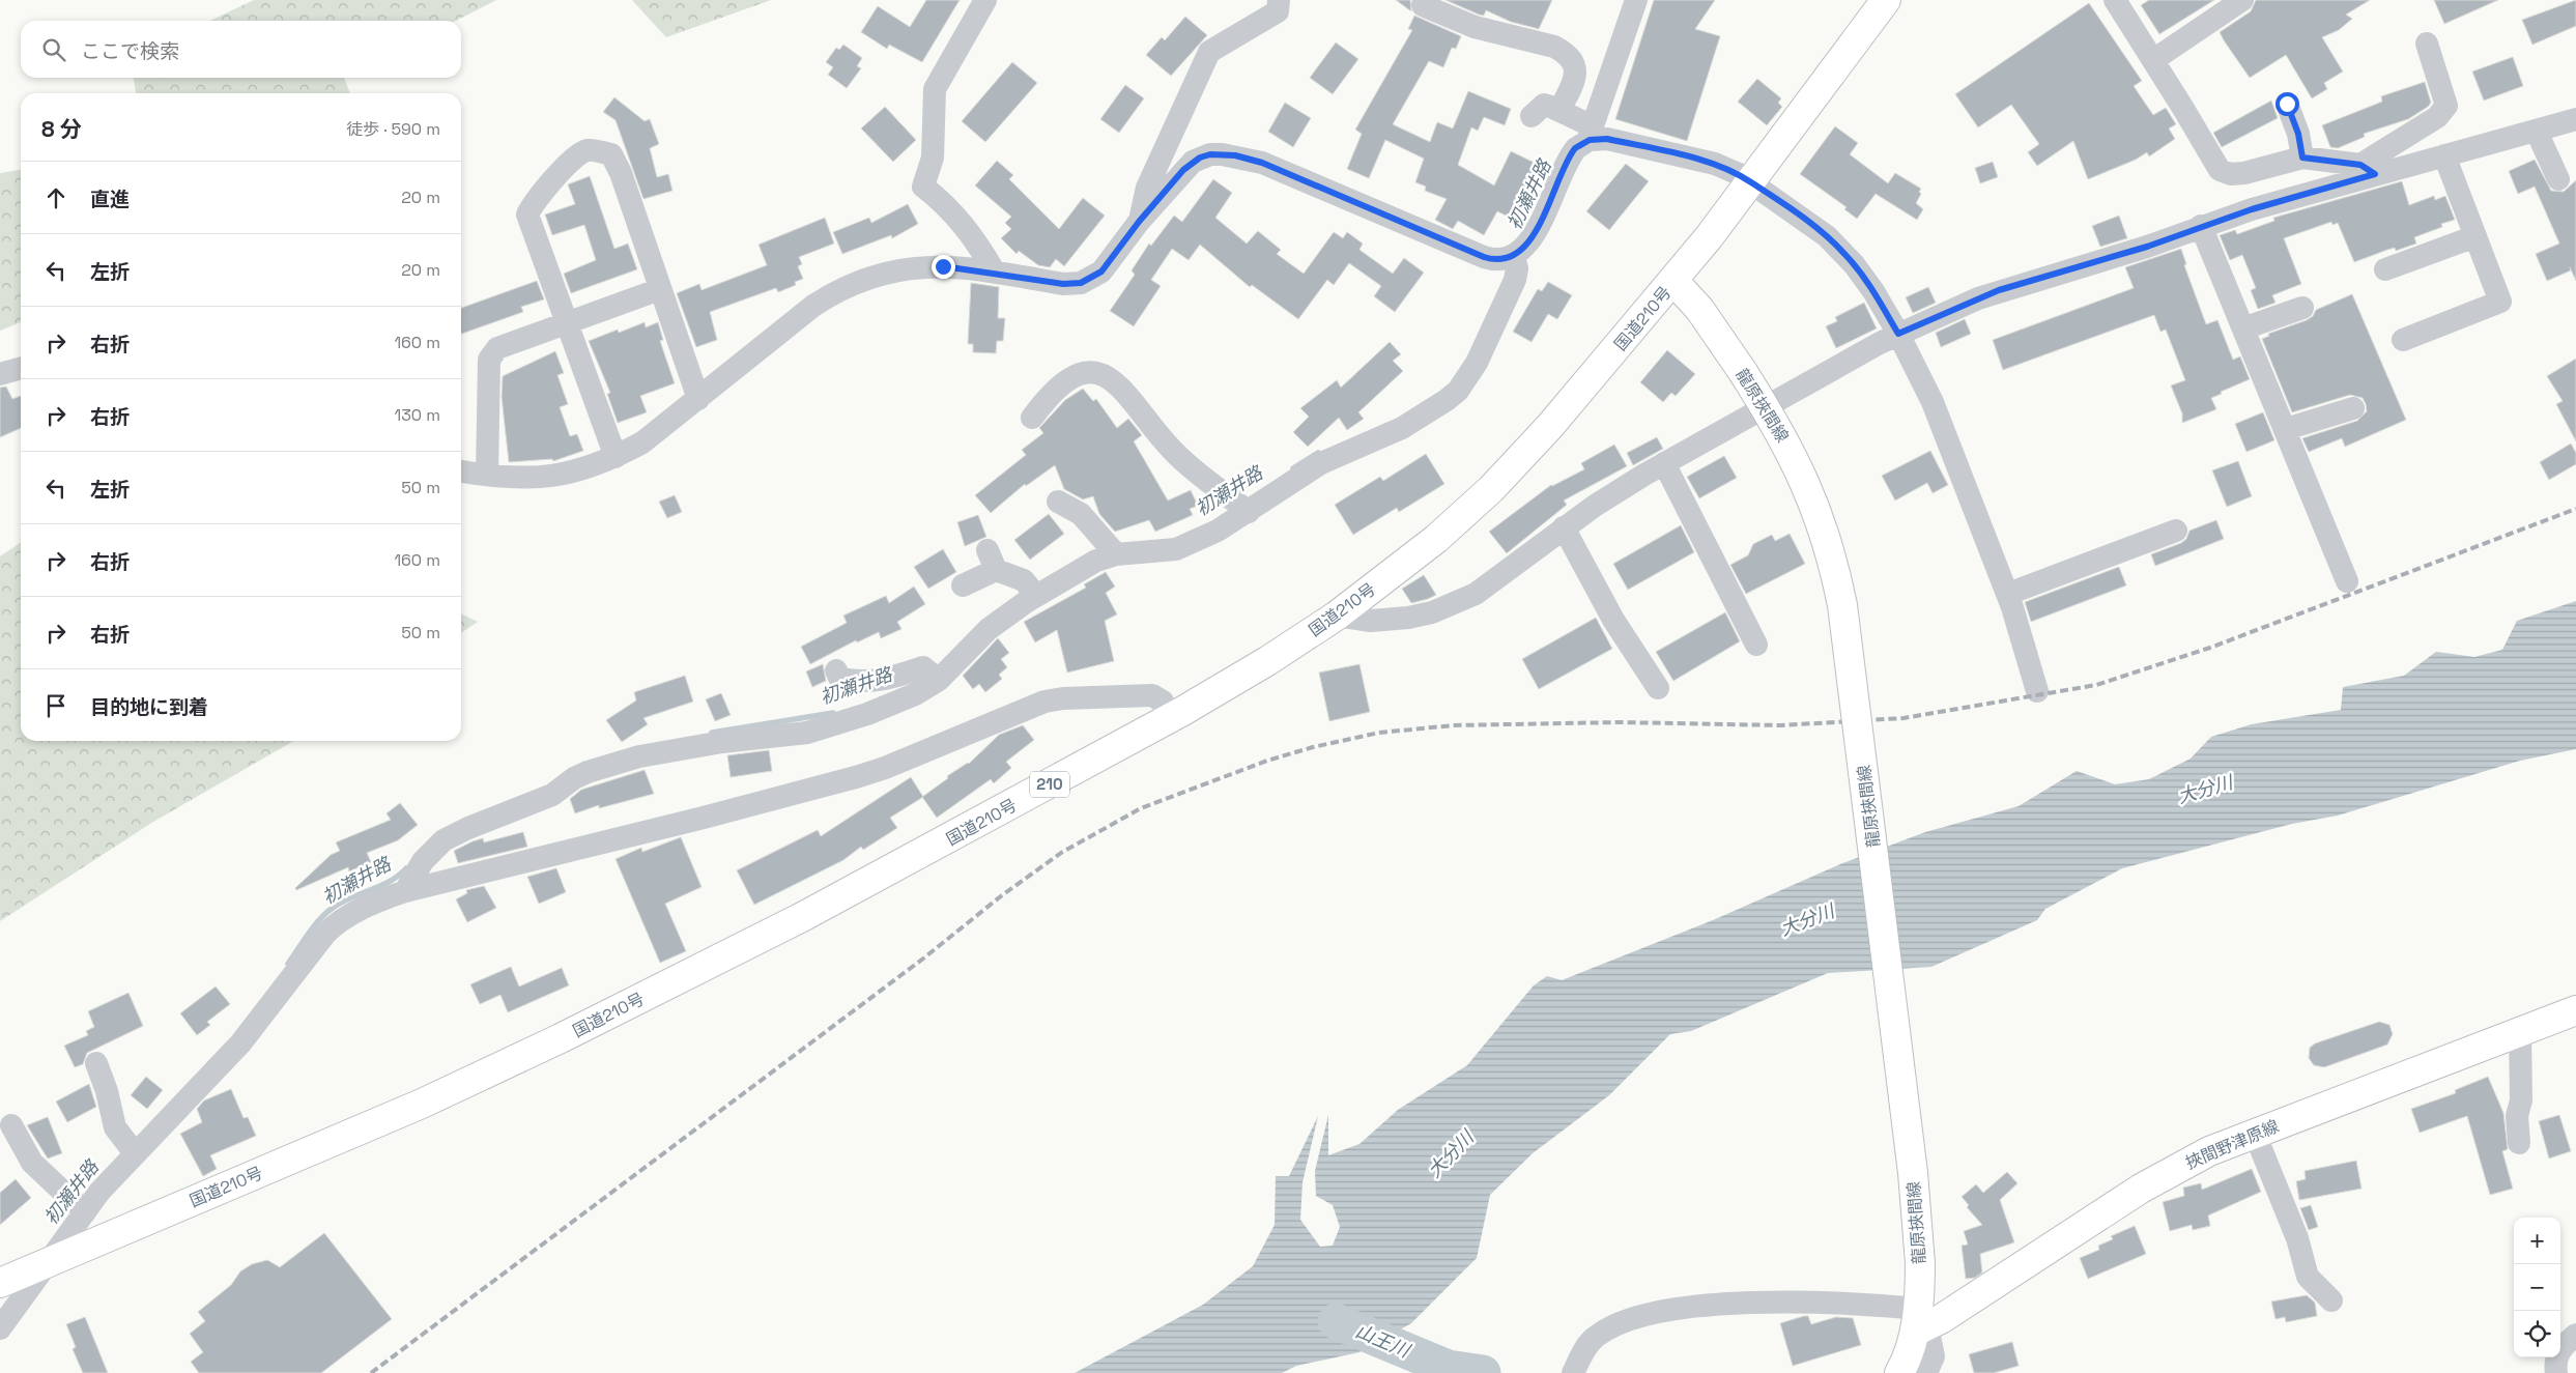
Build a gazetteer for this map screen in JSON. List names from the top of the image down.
{
  "streets": {
    "main road": [
      "国道210号",
      "龍原挾間線",
      "210",
      "挾間野津原線"
    ]
  },
  "crossings": [
    ["国道210号", "龍原挾間線"],
    ["龍原挾間線", "挾間野津原線"]
  ],
  "water": ["初瀬井路", "大分川", "山王川"],
  "page": {
    "search": "ここで検索",
    "heading": ["8 分", "徒歩 · 590 m"],
    "list": [
      ["直進", "20 m"],
      ["左折", "20 m"],
      ["右折", "160 m"],
      ["右折", "130 m"],
      ["左折", "50 m"],
      ["右折", "160 m"],
      ["右折", "50 m"],
      "目的地に到着"
    ],
    "map_buttons": ["+", "−"]
  }
}
